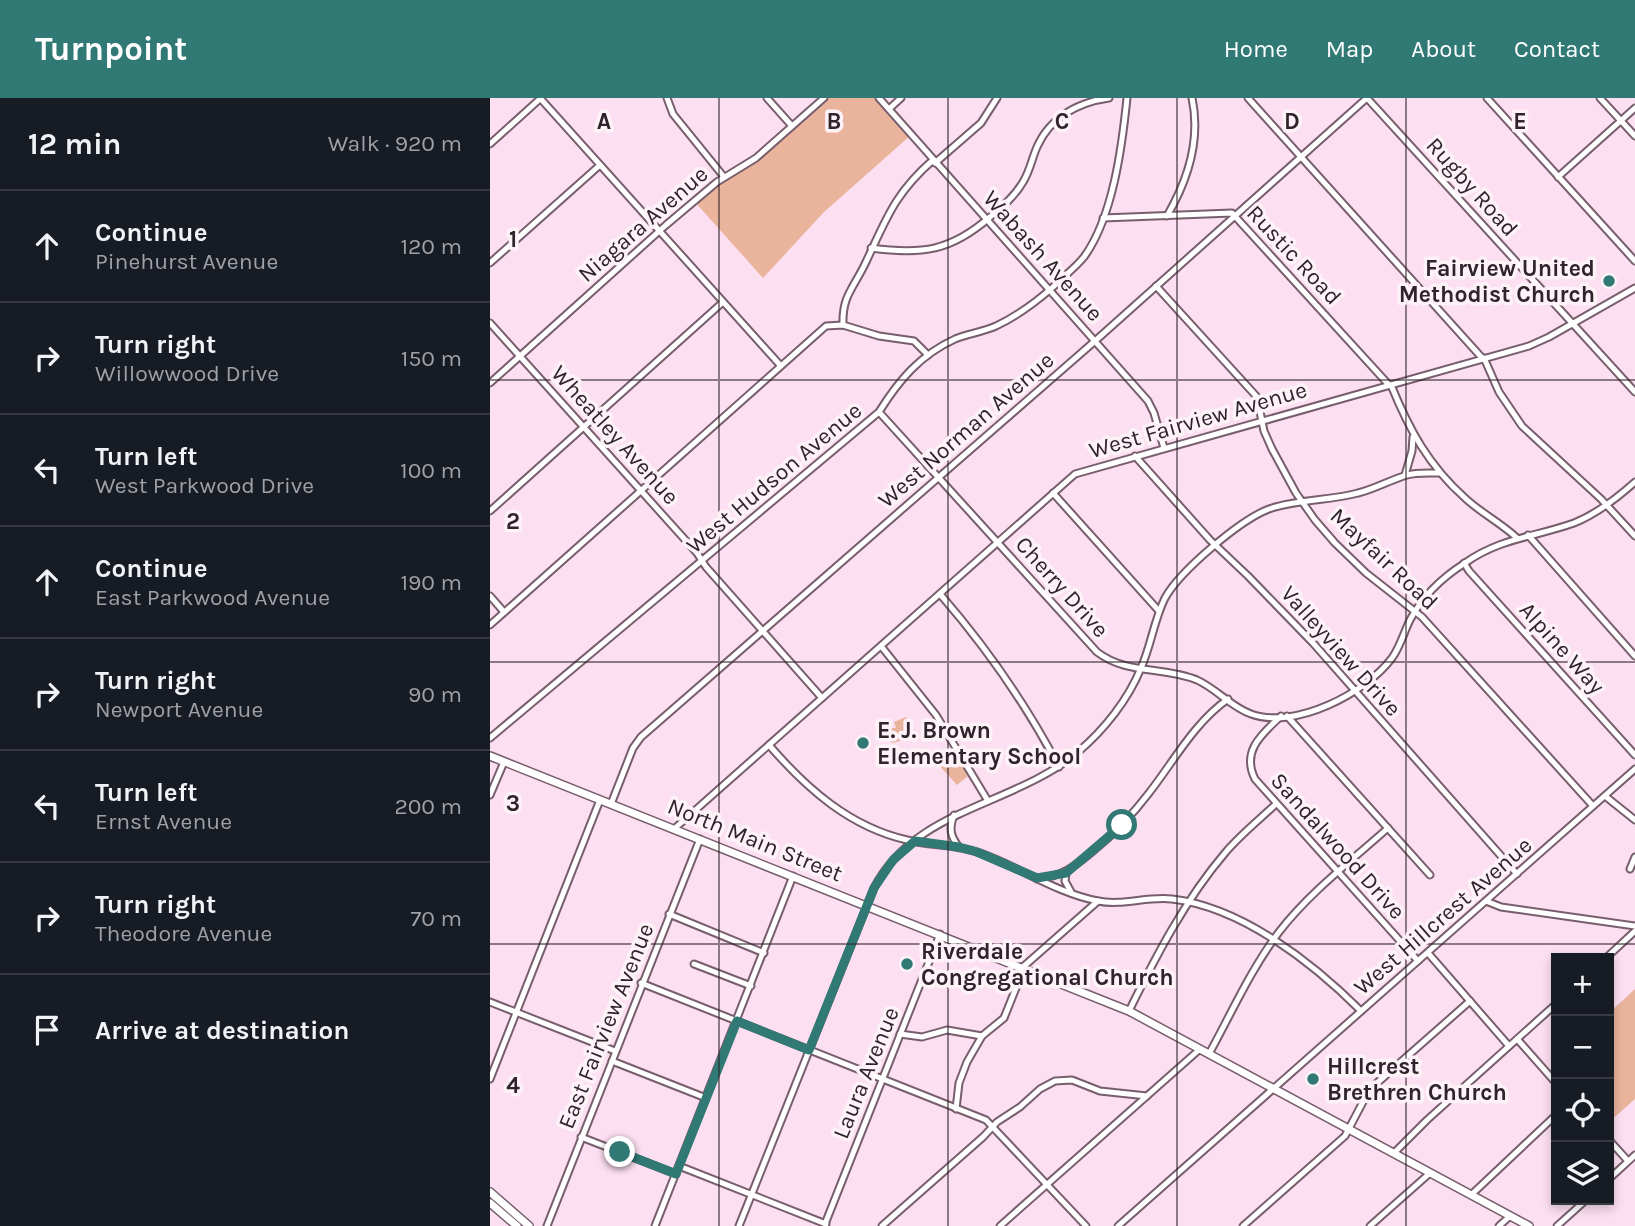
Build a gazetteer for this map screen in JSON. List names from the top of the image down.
{
  "streets": {
    "main road": ["North Main Street"],
    "street": [
      "Rugby Road",
      "Niagara Avenue",
      "Rustic Road",
      "Wabash Avenue",
      "West Fairview Avenue",
      "West Norman Avenue",
      "Wheatley Avenue",
      "West Hudson Avenue",
      "Mayfair Road",
      "Cherry Drive",
      "Alpine Way",
      "Valleyview Drive",
      "Sandalwood Drive",
      "West Hillcrest Avenue",
      "East Fairview Avenue",
      "Laura Avenue"
    ]
  },
  "crossings": [
    ["Rugby Road", "West Fairview Avenue"],
    ["Rugby Road", "West Norman Avenue"],
    ["Niagara Avenue", "Wheatley Avenue"],
    ["Rustic Road", "West Fairview Avenue"],
    ["Rustic Road", "West Norman Avenue"],
    ["Rustic Road", "West Hudson Avenue"],
    ["Rustic Road", "Cherry Drive"],
    ["Wabash Avenue", "West Fairview Avenue"],
    ["Wabash Avenue", "West Norman Avenue"],
    ["Wabash Avenue", "West Hudson Avenue"],
    ["West Fairview Avenue", "Wheatley Avenue"],
    ["West Fairview Avenue", "Mayfair Road"],
    ["West Fairview Avenue", "Cherry Drive"],
    ["West Fairview Avenue", "Valleyview Drive"],
    ["West Fairview Avenue", "North Main Street"],
    ["West Norman Avenue", "Wheatley Avenue"],
    ["West Norman Avenue", "Mayfair Road"],
    ["West Norman Avenue", "Cherry Drive"],
    ["West Norman Avenue", "North Main Street"],
    ["Wheatley Avenue", "West Hudson Avenue"],
    ["West Hudson Avenue", "Cherry Drive"],
    ["Mayfair Road", "Cherry Drive"],
    ["Mayfair Road", "West Hillcrest Avenue"],
    ["Cherry Drive", "Alpine Way"],
    ["Cherry Drive", "Valleyview Drive"],
    ["Cherry Drive", "Sandalwood Drive"],
    ["Valleyview Drive", "West Hillcrest Avenue"],
    ["North Main Street", "West Hillcrest Avenue"],
    ["North Main Street", "East Fairview Avenue"],
    ["North Main Street", "Laura Avenue"],
    ["Sandalwood Drive", "West Hillcrest Avenue"]
  ],
  "places": [
    "Fairview United Methodist Church",
    "E. J. Brown Elementary School",
    "Riverdale Congregational Church",
    "Hillcrest Brethren Church"
  ],
  "page": {
    "header": "Turnpoint",
    "nav": [
      "Home",
      "Map",
      "About",
      "Contact"
    ],
    "heading": ["12 min", "Walk · 920 m"],
    "list": [
      ["Continue", "Pinehurst Avenue", "120 m"],
      ["Turn right", "Willowwood Drive", "150 m"],
      ["Turn left", "West Parkwood Drive", "100 m"],
      ["Continue", "East Parkwood Avenue", "190 m"],
      ["Turn right", "Newport Avenue", "90 m"],
      ["Turn left", "Ernst Avenue", "200 m"],
      ["Turn right", "Theodore Avenue", "70 m"],
      "Arrive at destination"
    ],
    "map_buttons": ["+", "−"]
  },
  "grid": {
    "columns": [
      "A",
      "B",
      "C",
      "D",
      "E"
    ],
    "rows": [
      "1",
      "2",
      "3",
      "4"
    ]
  }
}
